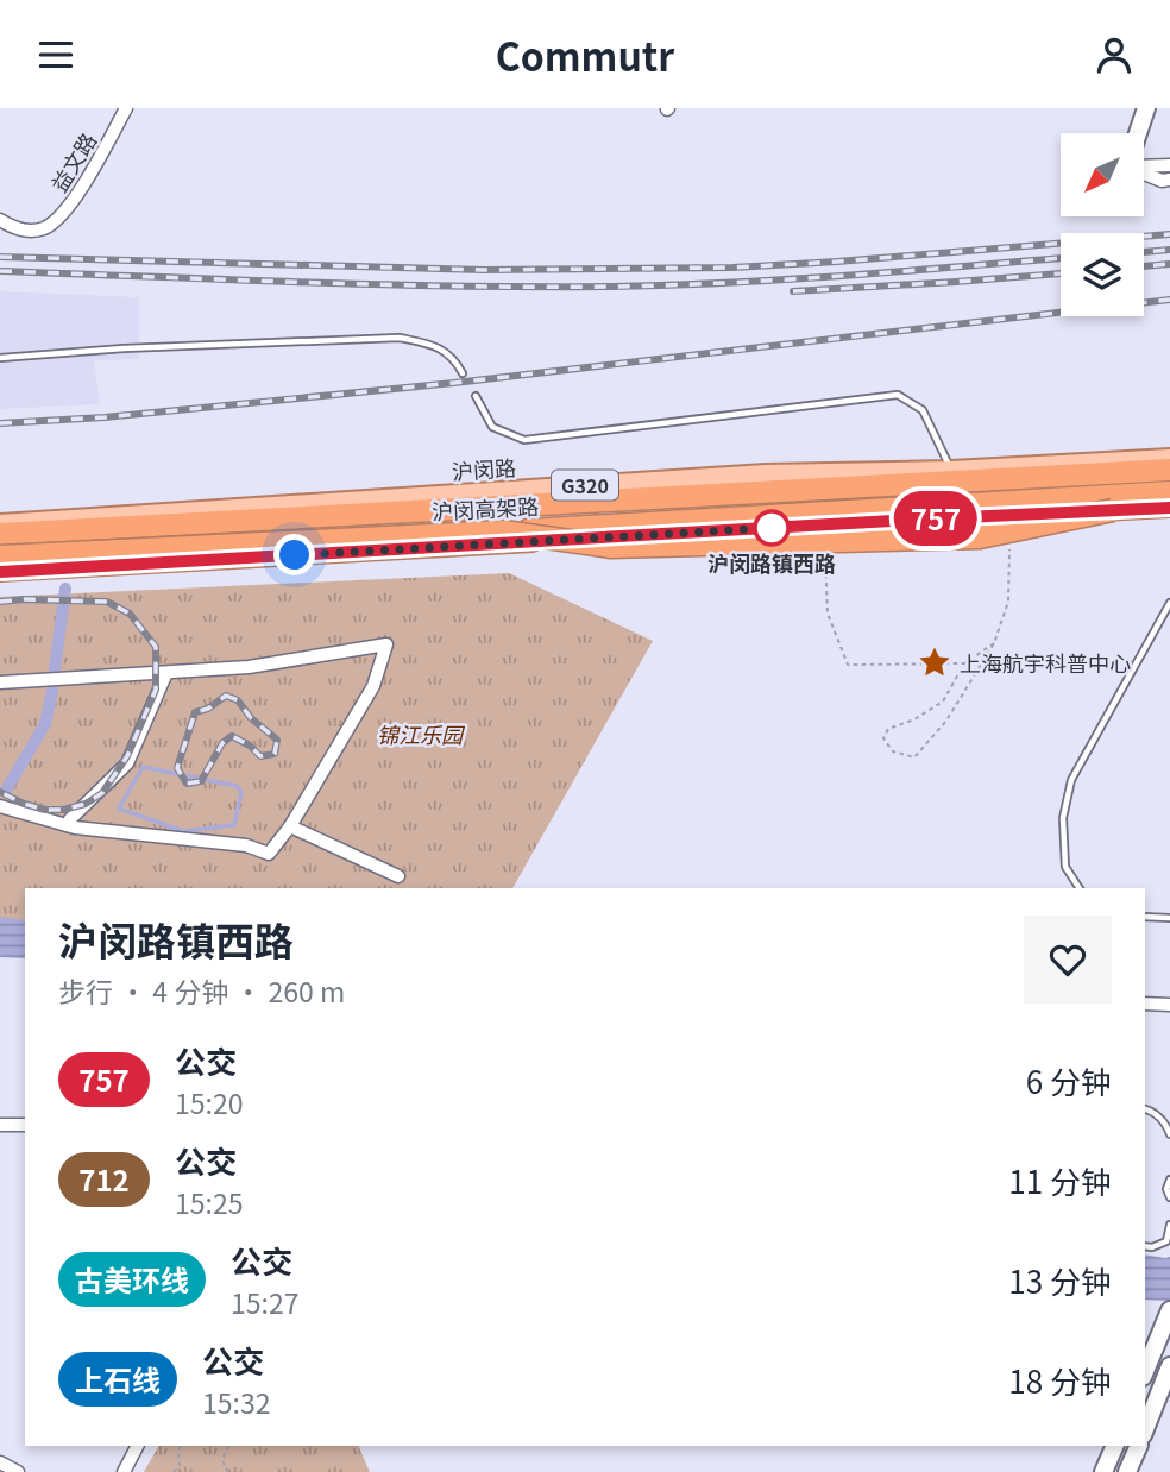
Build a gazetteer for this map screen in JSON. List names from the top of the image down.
{
  "streets": {
    "highway": ["沪闵高架路"],
    "main road": ["沪闵路", "G320"],
    "street": ["益文路"]
  },
  "parks": ["锦江乐园"],
  "places": {
    "other": ["沪闵路镇西路"],
    "place": ["上海航宇科普中心"]
  },
  "lines": ["bus line 757"],
  "north": "bottom left",
  "page": {
    "header": "Commutr",
    "on_map": "757",
    "heading": ["沪闵路镇西路", "步行 · 4 分钟 · 260 m"],
    "list": [
      {
        "mark": "757",
        "name": "公交",
        "note": "15:20",
        "value": "6 分钟"
      },
      {
        "mark": "712",
        "name": "公交",
        "note": "15:25",
        "value": "11 分钟"
      },
      {
        "mark": "古美环线",
        "name": "公交",
        "note": "15:27",
        "value": "13 分钟"
      },
      {
        "mark": "上石线",
        "name": "公交",
        "note": "15:32",
        "value": "18 分钟"
      }
    ]
  }
}
